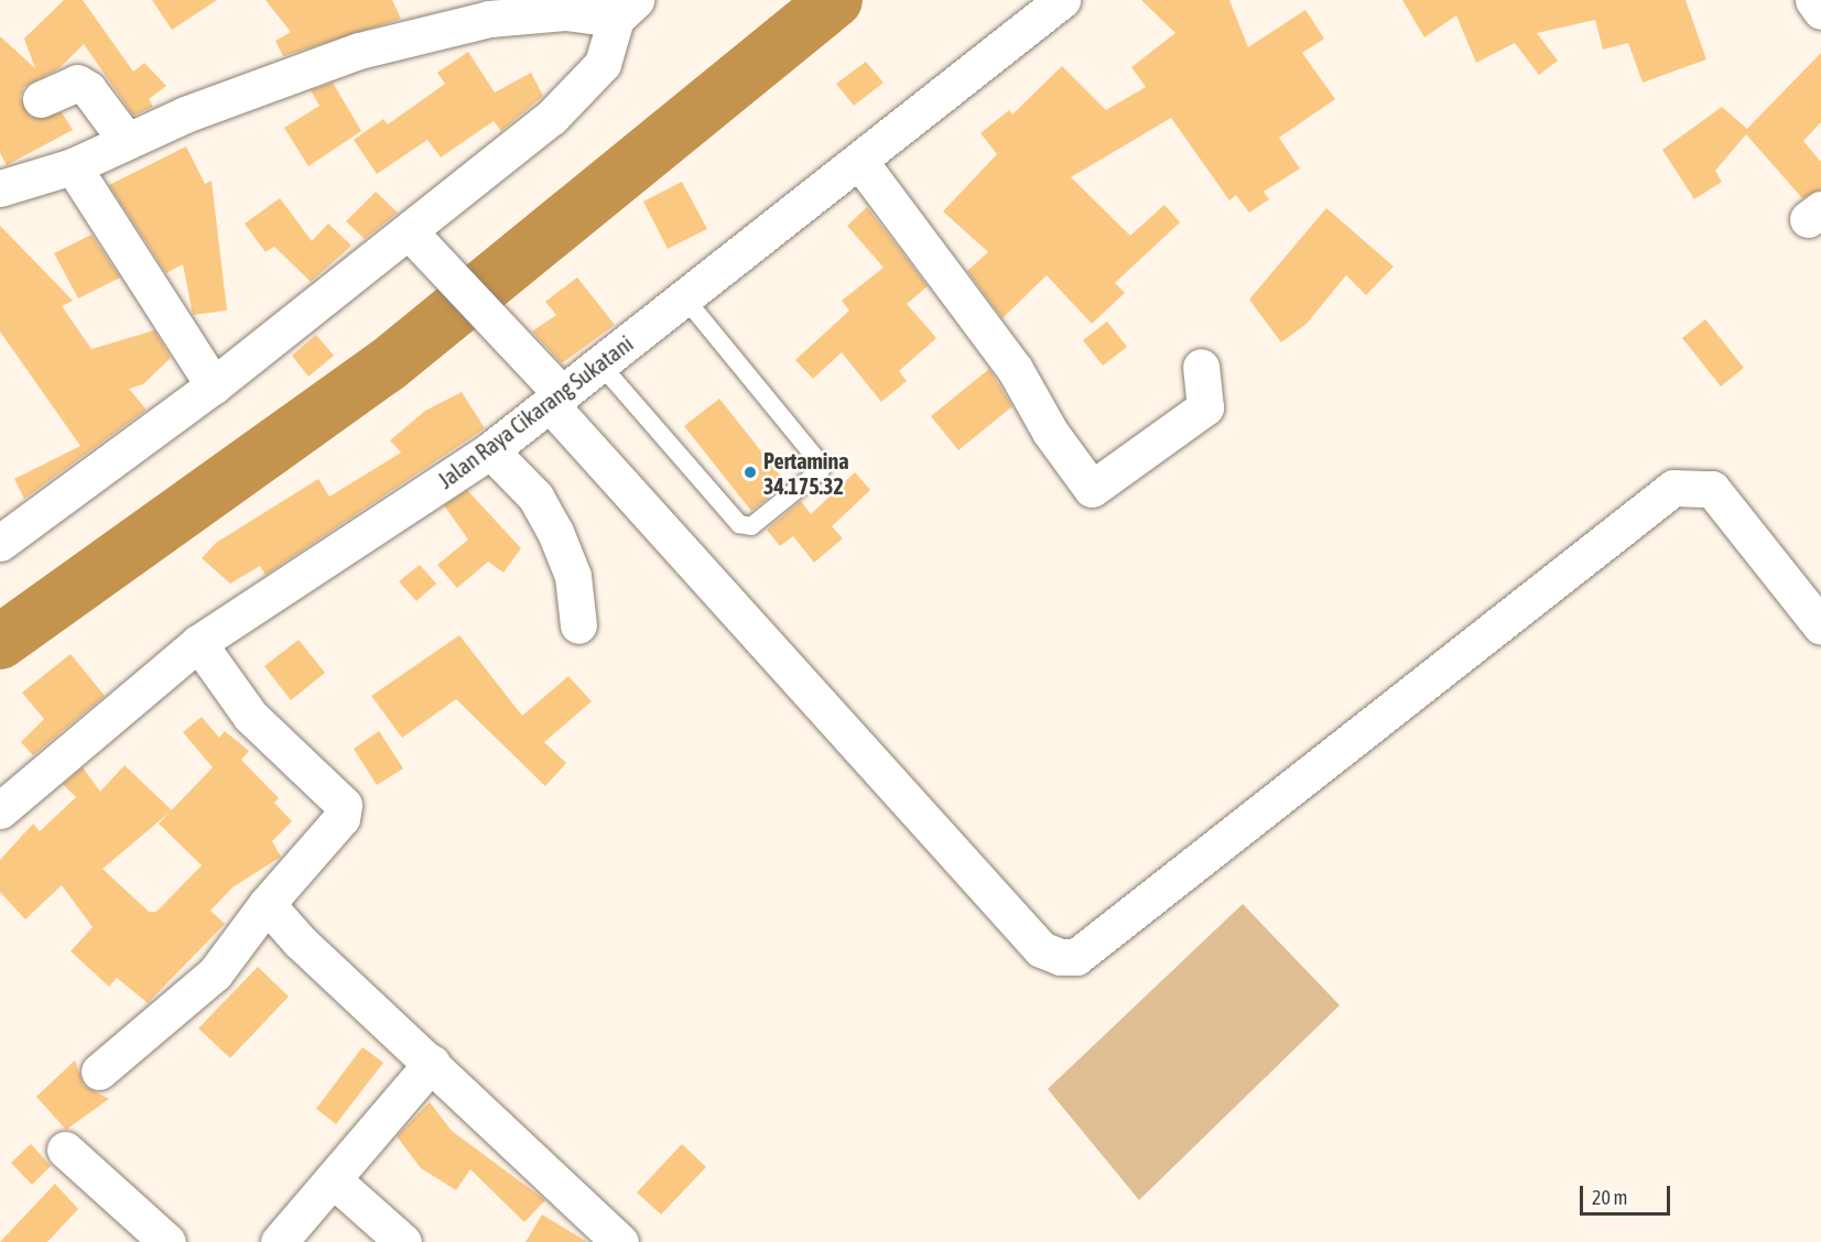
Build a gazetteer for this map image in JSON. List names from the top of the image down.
{
  "streets": {
    "street": ["Jalan Raya Cikarang Sukatani"]
  },
  "places": ["Pertamina 34.175.32"],
  "scale_bar": "20 m"
}
